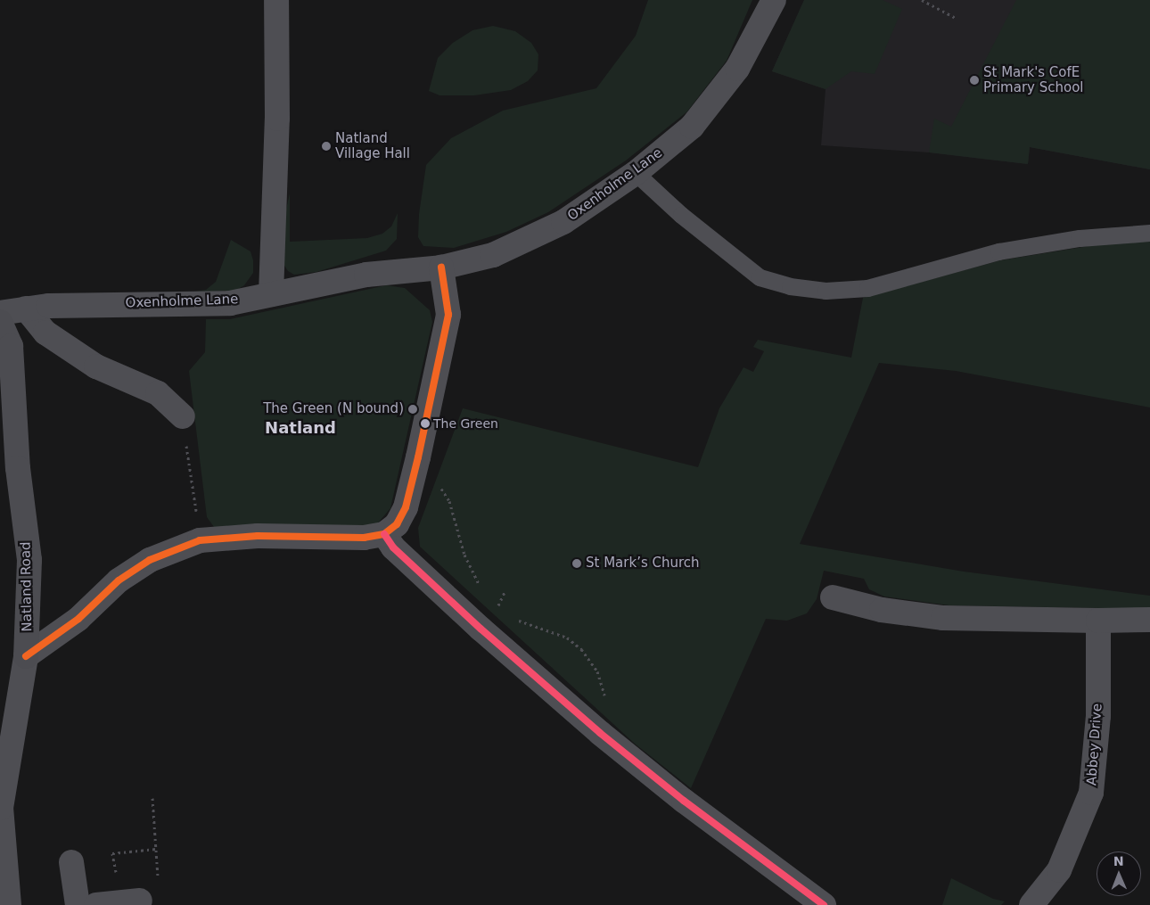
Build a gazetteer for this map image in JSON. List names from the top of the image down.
{
  "streets": {
    "street": ["Oxenholme Lane", "Natland Road", "Abbey Drive"]
  },
  "districts": ["Natland"],
  "places": [
    "St Mark's CofE Primary School",
    "Natland Village Hall",
    "The Green (N bound)",
    "The Green",
    "St Mark’s Church"
  ],
  "north": "top"
}
